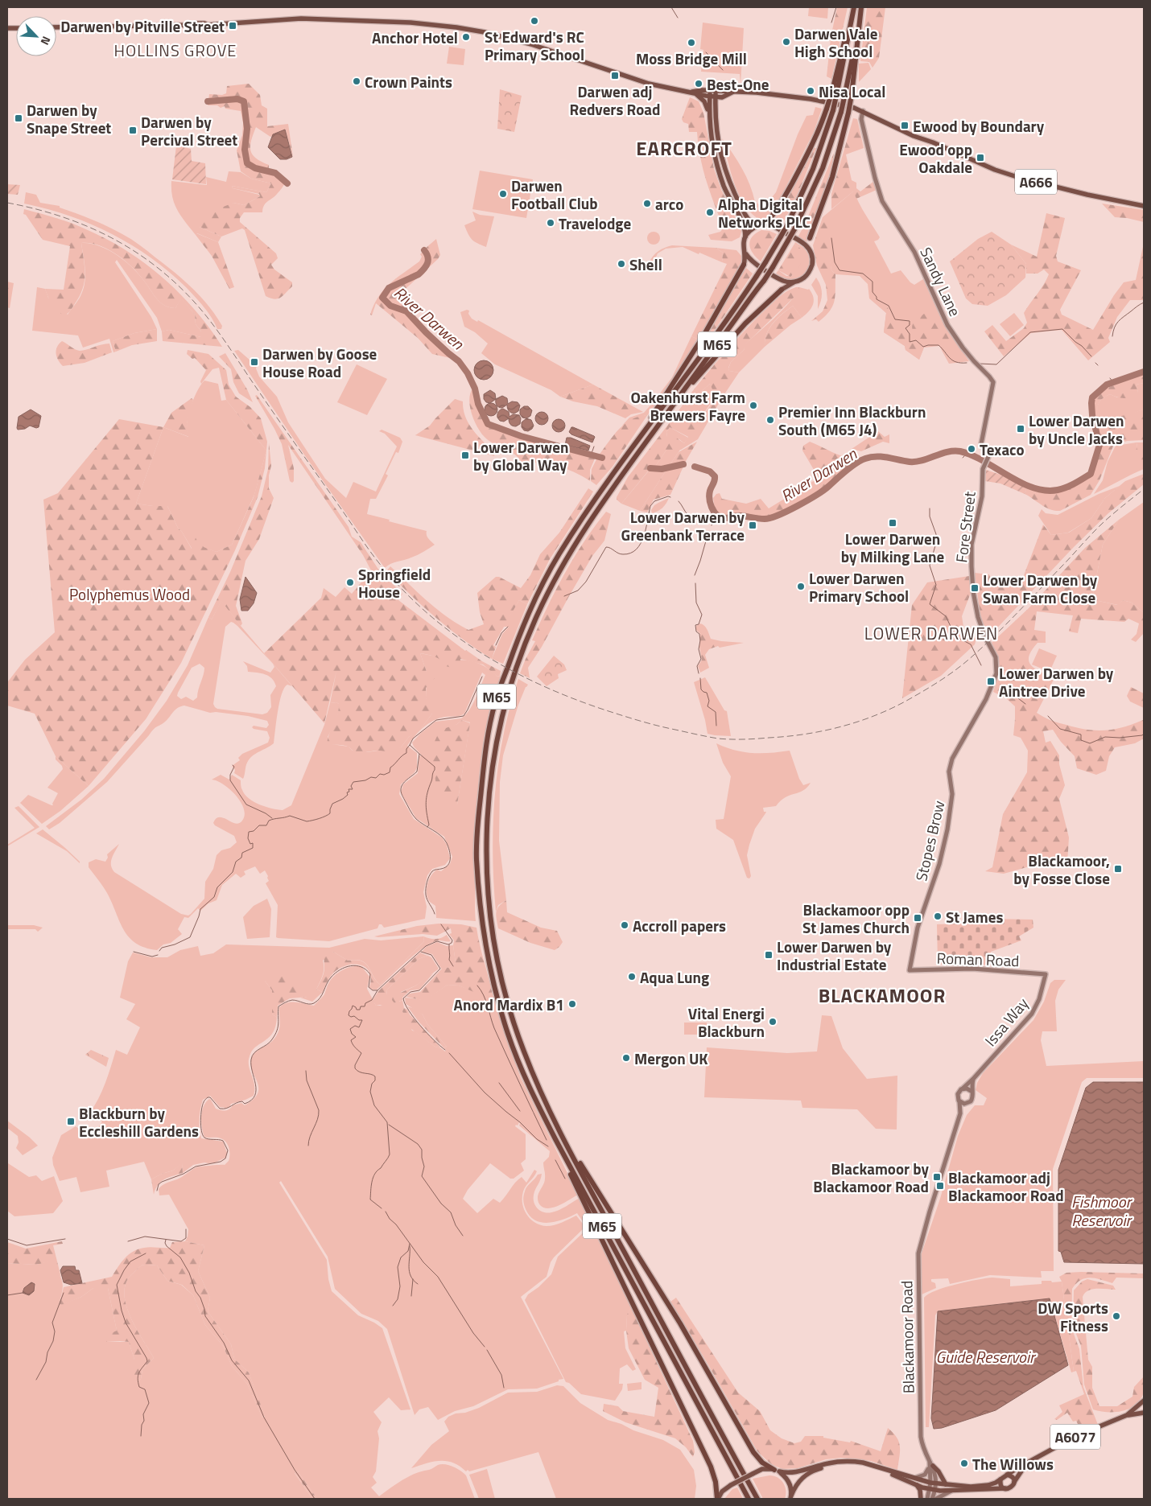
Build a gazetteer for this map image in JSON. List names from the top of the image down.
{
  "streets": {
    "highway": ["A666", "M65", "A6077"],
    "main road": [
      "Sandy Lane",
      "Fore Street",
      "Stopes Brow",
      "Roman Road",
      "Issa Way",
      "Blackamoor Road"
    ]
  },
  "crossings": [
    ["A666", "Sandy Lane"],
    ["Sandy Lane", "Fore Street"],
    ["M65", "A6077"],
    ["Fore Street", "Stopes Brow"],
    ["Stopes Brow", "Roman Road"],
    ["Roman Road", "Issa Way"],
    ["Blackamoor Road", "A6077"]
  ],
  "districts": [
    "HOLLINS GROVE",
    "EARCROFT",
    "LOWER DARWEN",
    "BLACKAMOOR"
  ],
  "water": ["River Darwen", "Fishmoor Reservoir", "Guide Reservoir"],
  "parks": ["Polyphemus Wood"],
  "places": {
    "other": [
      "St Edward's RC Primary School",
      "Anchor Hotel",
      "Darwen Vale High School",
      "Moss Bridge Mill",
      "Crown Paints",
      "Best-One",
      "Nisa Local",
      "Darwen Football Club",
      "arco",
      "Alpha Digital Networks PLC",
      "Travelodge",
      "Shell",
      "Oakenhurst Farm Brewers Fayre",
      "Premier Inn Blackburn South (M65 J4)",
      "Texaco",
      "Springfield House",
      "Lower Darwen Primary School",
      "St James",
      "Accroll papers",
      "Aqua Lung",
      "Anord Mardix B1",
      "Vital Energi Blackburn",
      "Mergon UK",
      "DW Sports Fitness",
      "The Willows"
    ],
    "transit": [
      "Darwen by Pitville Street",
      "Darwen adj Redvers Road",
      "Darwen by Snape Street",
      "Ewood by Boundary",
      "Darwen by Percival Street",
      "Ewood opp Oakdale",
      "Darwen by Goose House Road",
      "Lower Darwen by Uncle Jacks",
      "Lower Darwen by Global Way",
      "Lower Darwen by Milking Lane",
      "Lower Darwen by Greenbank Terrace",
      "Lower Darwen by Swan Farm Close",
      "Lower Darwen by Aintree Drive",
      "Blackamoor, by Fosse Close",
      "Blackamoor opp St James Church",
      "Lower Darwen by Industrial Estate",
      "Blackburn by Eccleshill Gardens",
      "Blackamoor by Blackamoor Road",
      "Blackamoor adj Blackamoor Road"
    ]
  },
  "north": "bottom right"
}
